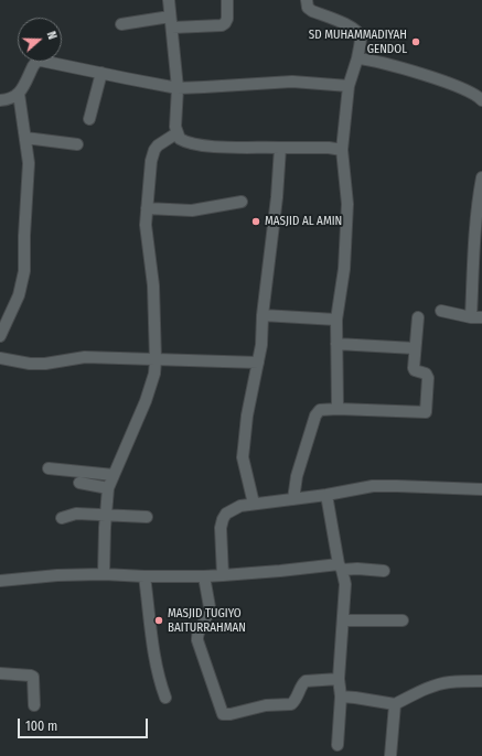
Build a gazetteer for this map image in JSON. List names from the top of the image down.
{
  "places": ["SD MUHAMMADIYAH GENDOL", "MASJID AL AMIN", "MASJID TUGIYO BAITURRAHMAN"],
  "scale_bar": "100 m",
  "north": "right"
}
